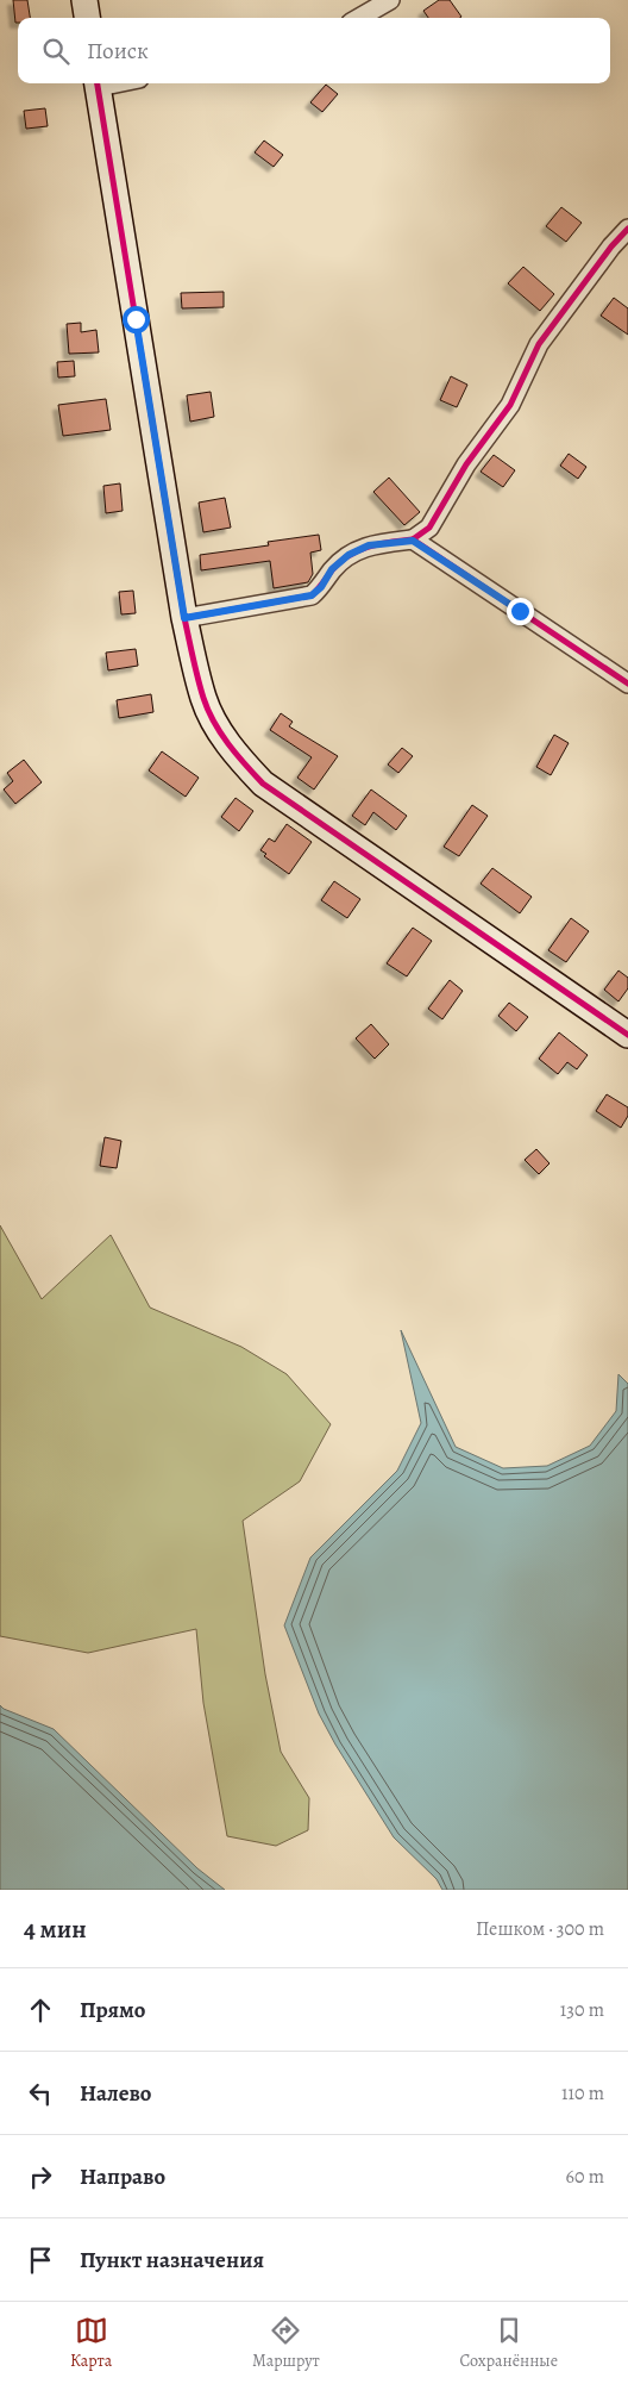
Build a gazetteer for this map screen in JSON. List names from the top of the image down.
{
  "page": {
    "search": "Поиск",
    "heading": ["4 мин", "Пешком · 300 m"],
    "list": [
      ["Прямо", "130 m"],
      ["Налево", "110 m"],
      ["Направо", "60 m"],
      "Пункт назначения"
    ],
    "nav": ["Карта", "Маршрут", "Сохранённые"]
  }
}
